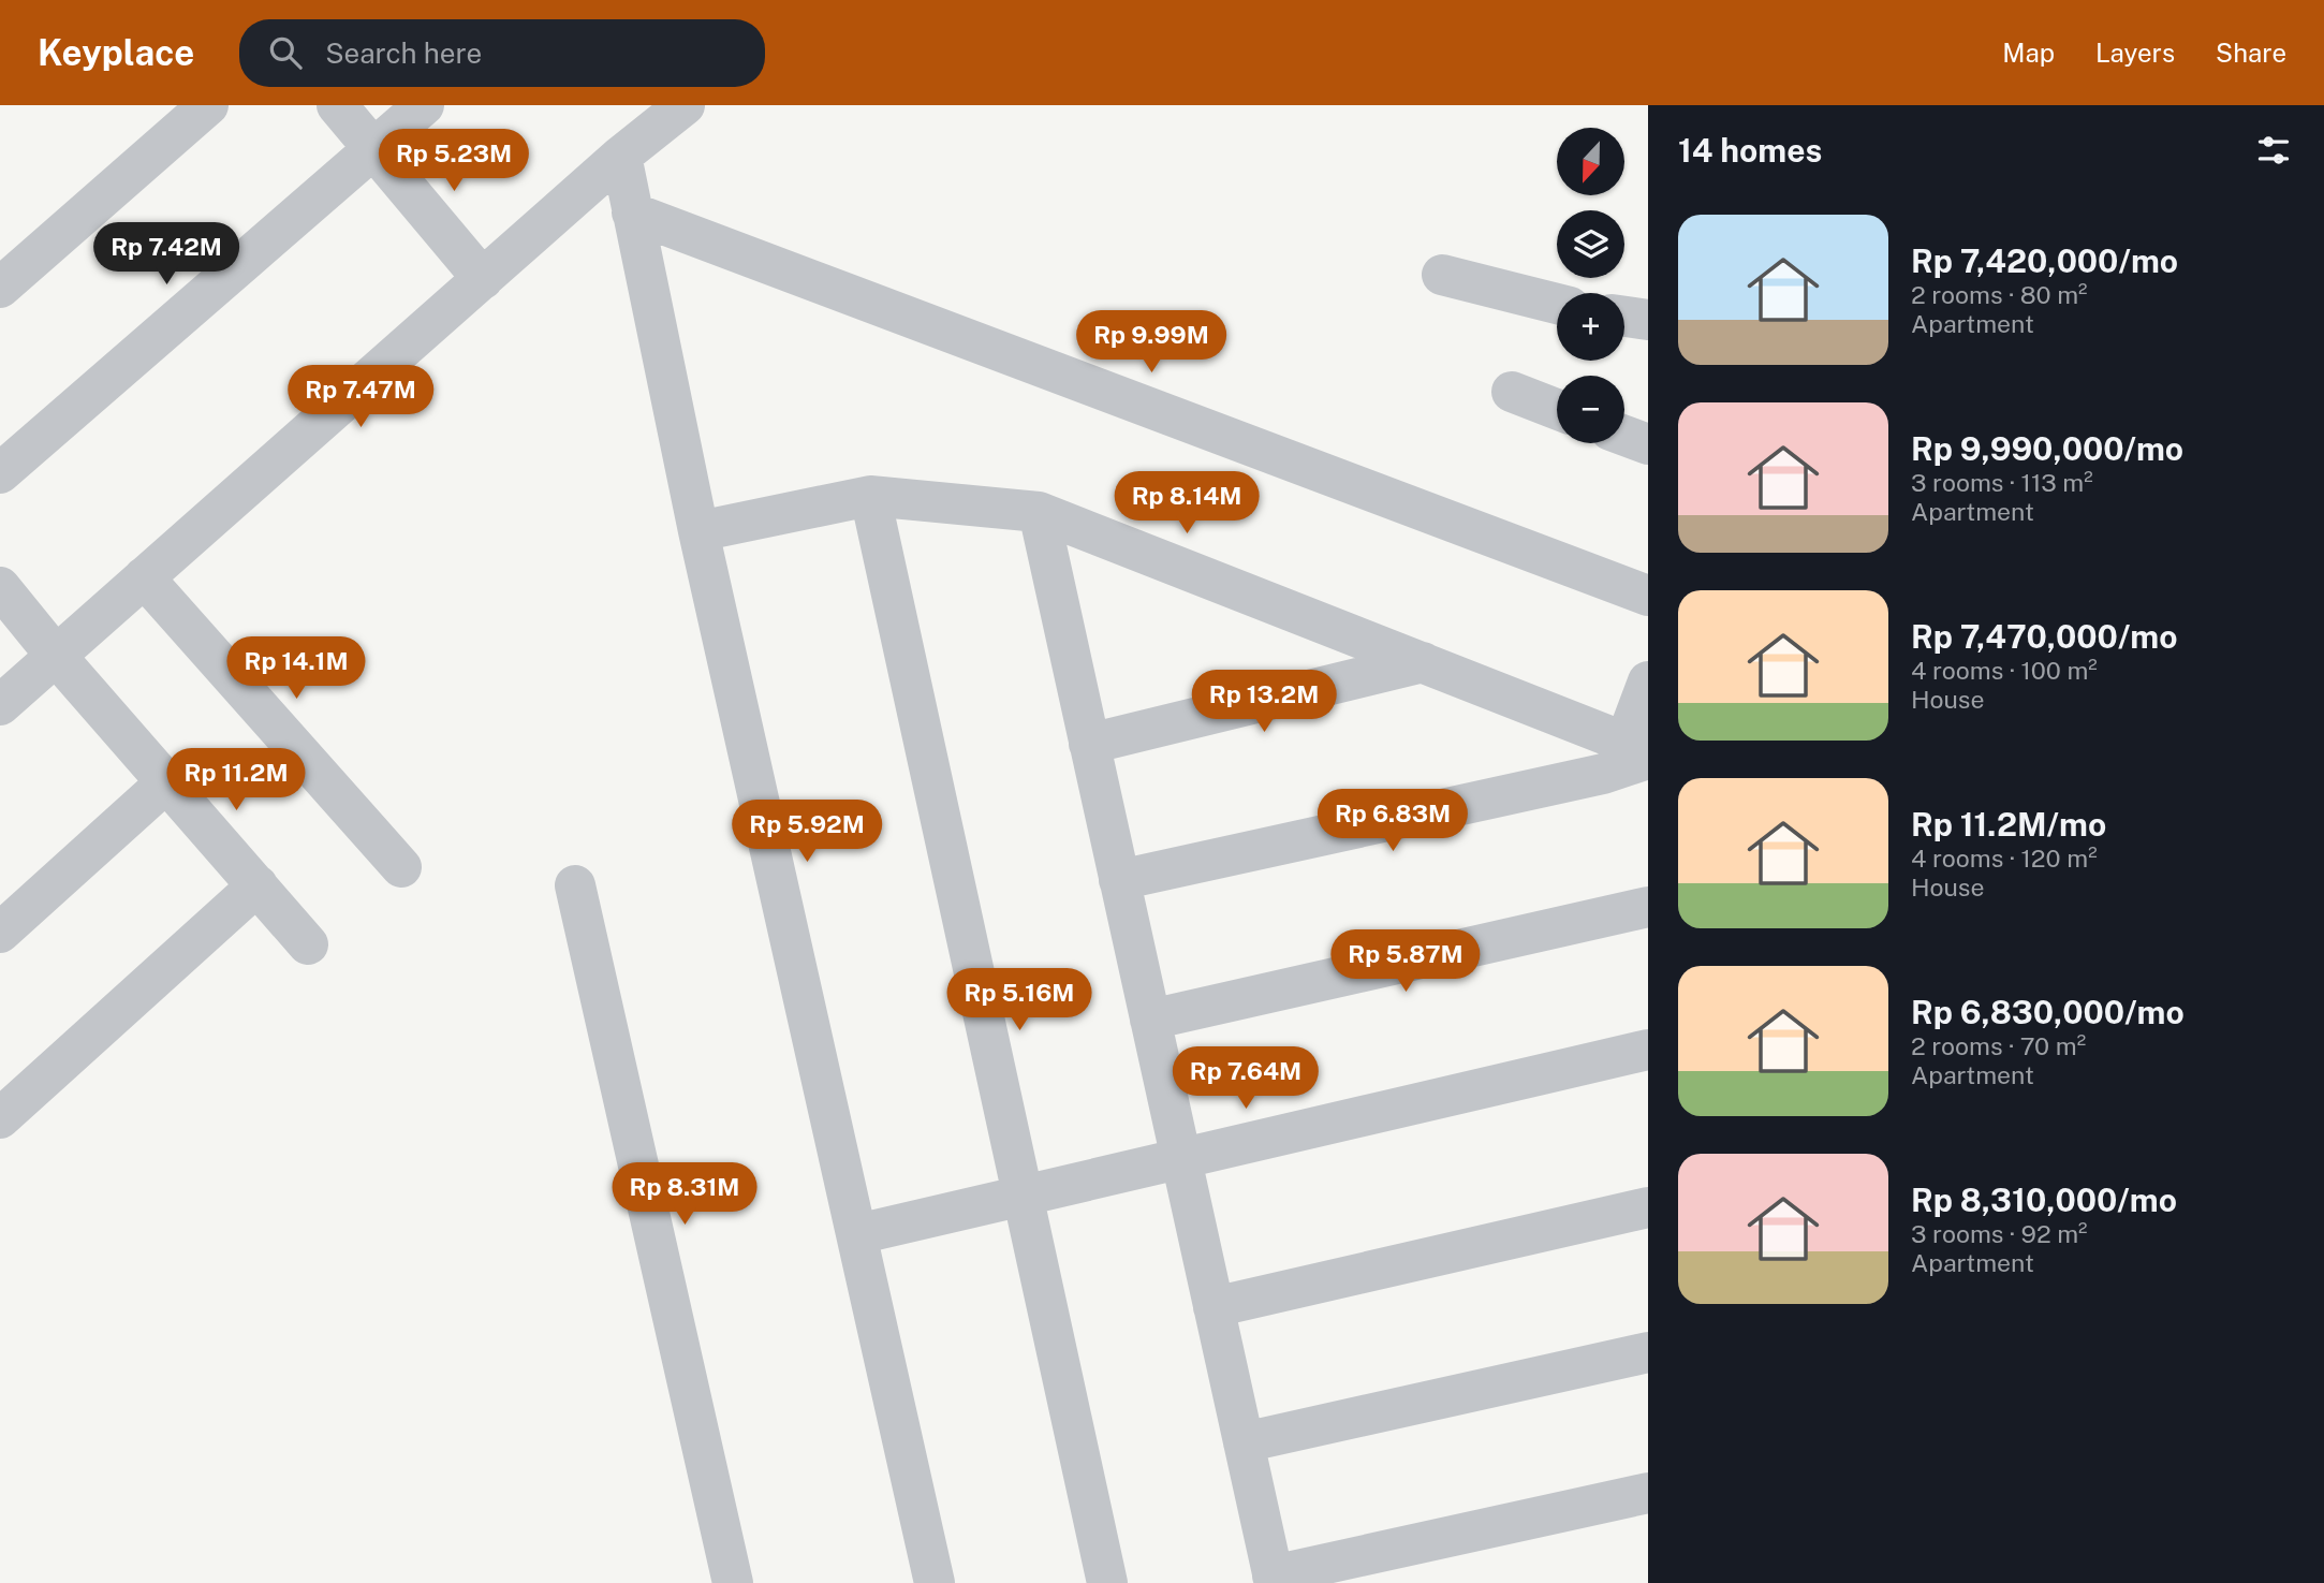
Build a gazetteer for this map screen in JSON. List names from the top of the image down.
{
  "north": "bottom",
  "page": {
    "header": "Keyplace",
    "search": "Search here",
    "nav": ["Map", "Layers", "Share"],
    "heading": "14 homes",
    "map_buttons": ["+", "−"],
    "price": [
      "Rp 5.23M",
      "Rp 7.42M",
      "Rp 9.99M",
      "Rp 7.47M",
      "Rp 8.14M",
      "Rp 14.1M",
      "Rp 13.2M",
      "Rp 11.2M",
      "Rp 6.83M",
      "Rp 5.92M",
      "Rp 5.87M",
      "Rp 5.16M",
      "Rp 7.64M",
      "Rp 8.31M"
    ],
    "list": [
      {
        "name": "Rp 7,420,000/mo",
        "note": "2 rooms · 80 m² · Apartment"
      },
      {
        "name": "Rp 9,990,000/mo",
        "note": "3 rooms · 113 m² · Apartment"
      },
      {
        "name": "Rp 7,470,000/mo",
        "note": "4 rooms · 100 m² · House"
      },
      {
        "name": "Rp 11.2M/mo",
        "note": "4 rooms · 120 m² · House"
      },
      {
        "name": "Rp 6,830,000/mo",
        "note": "2 rooms · 70 m² · Apartment"
      },
      {
        "name": "Rp 8,310,000/mo",
        "note": "3 rooms · 92 m² · Apartment"
      }
    ]
  }
}
